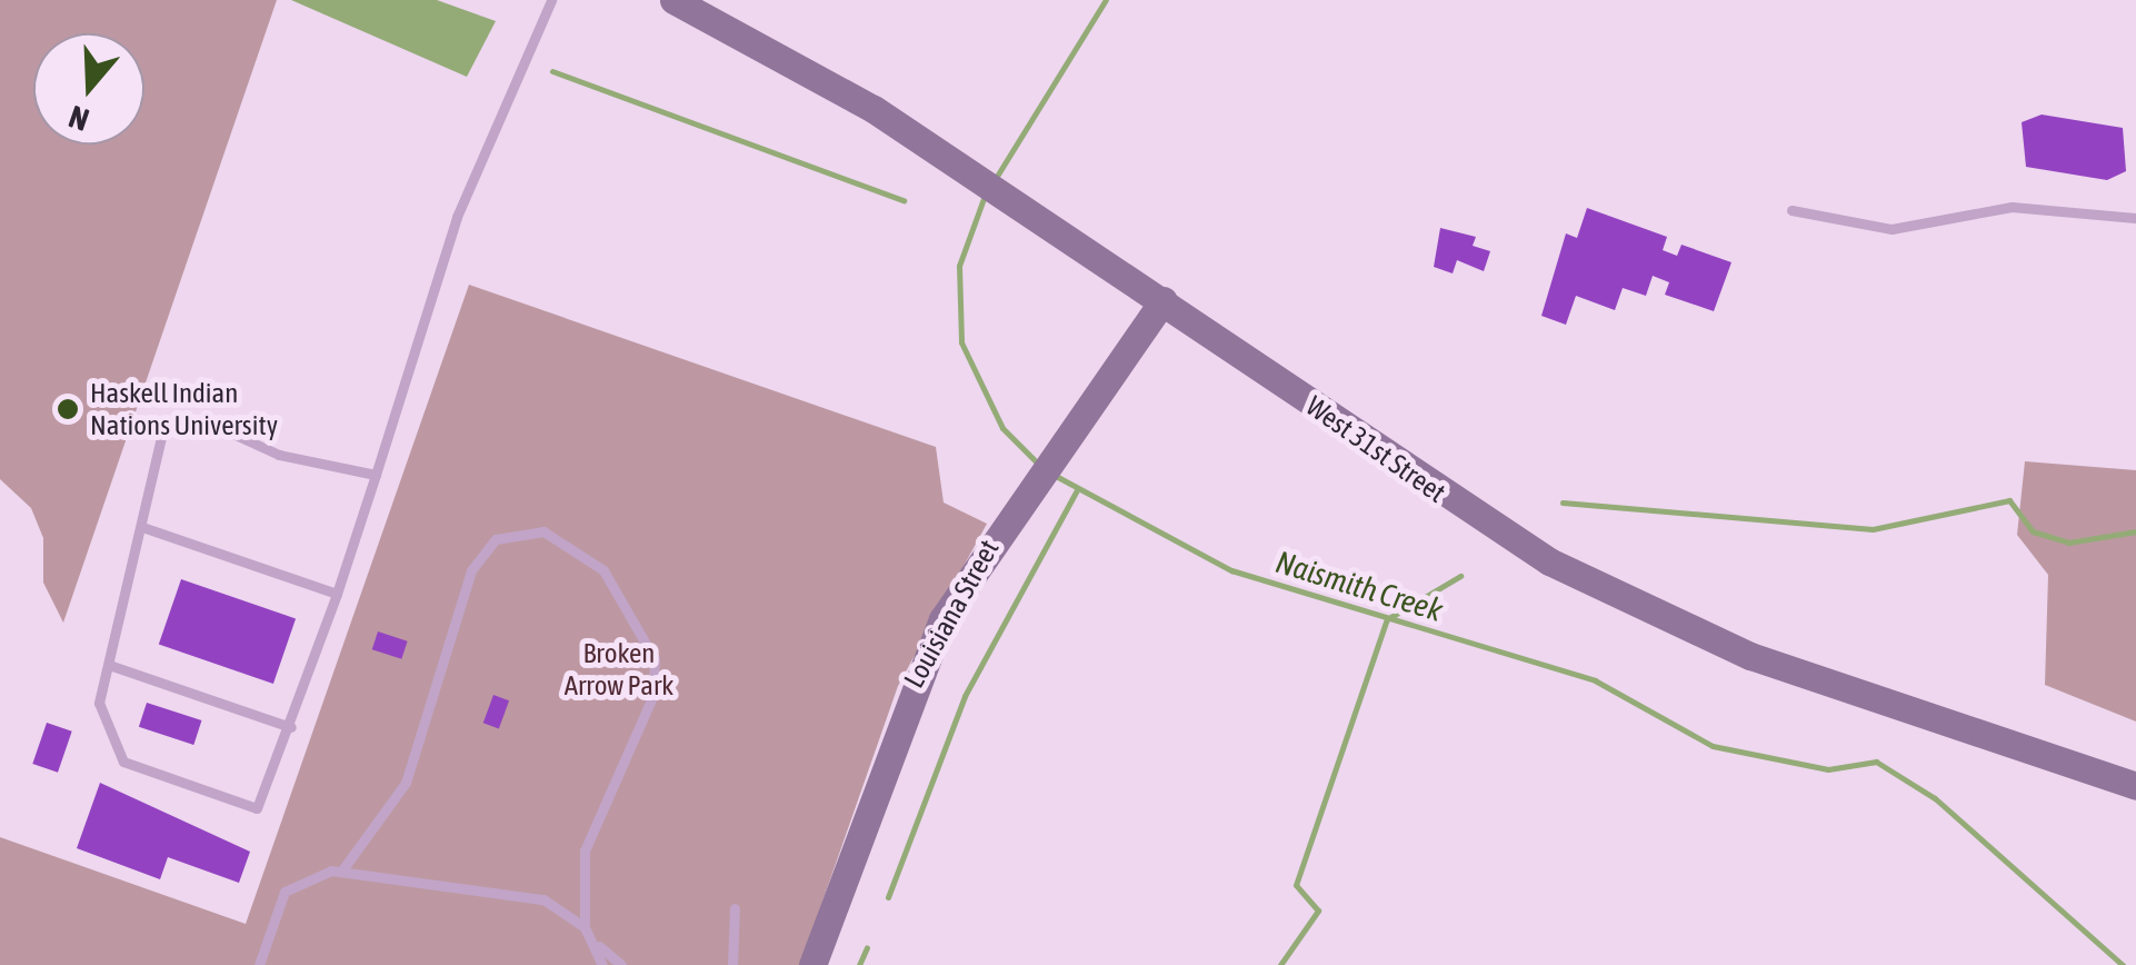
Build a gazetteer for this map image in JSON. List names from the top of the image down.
{
  "streets": {
    "main road": ["West 31st Street", "Louisiana Street"]
  },
  "crossings": [
    ["West 31st Street", "Louisiana Street"]
  ],
  "water": ["Naismith Creek"],
  "parks": ["Broken Arrow Park"],
  "places": ["Haskell Indian Nations University"],
  "north": "bottom"
}
